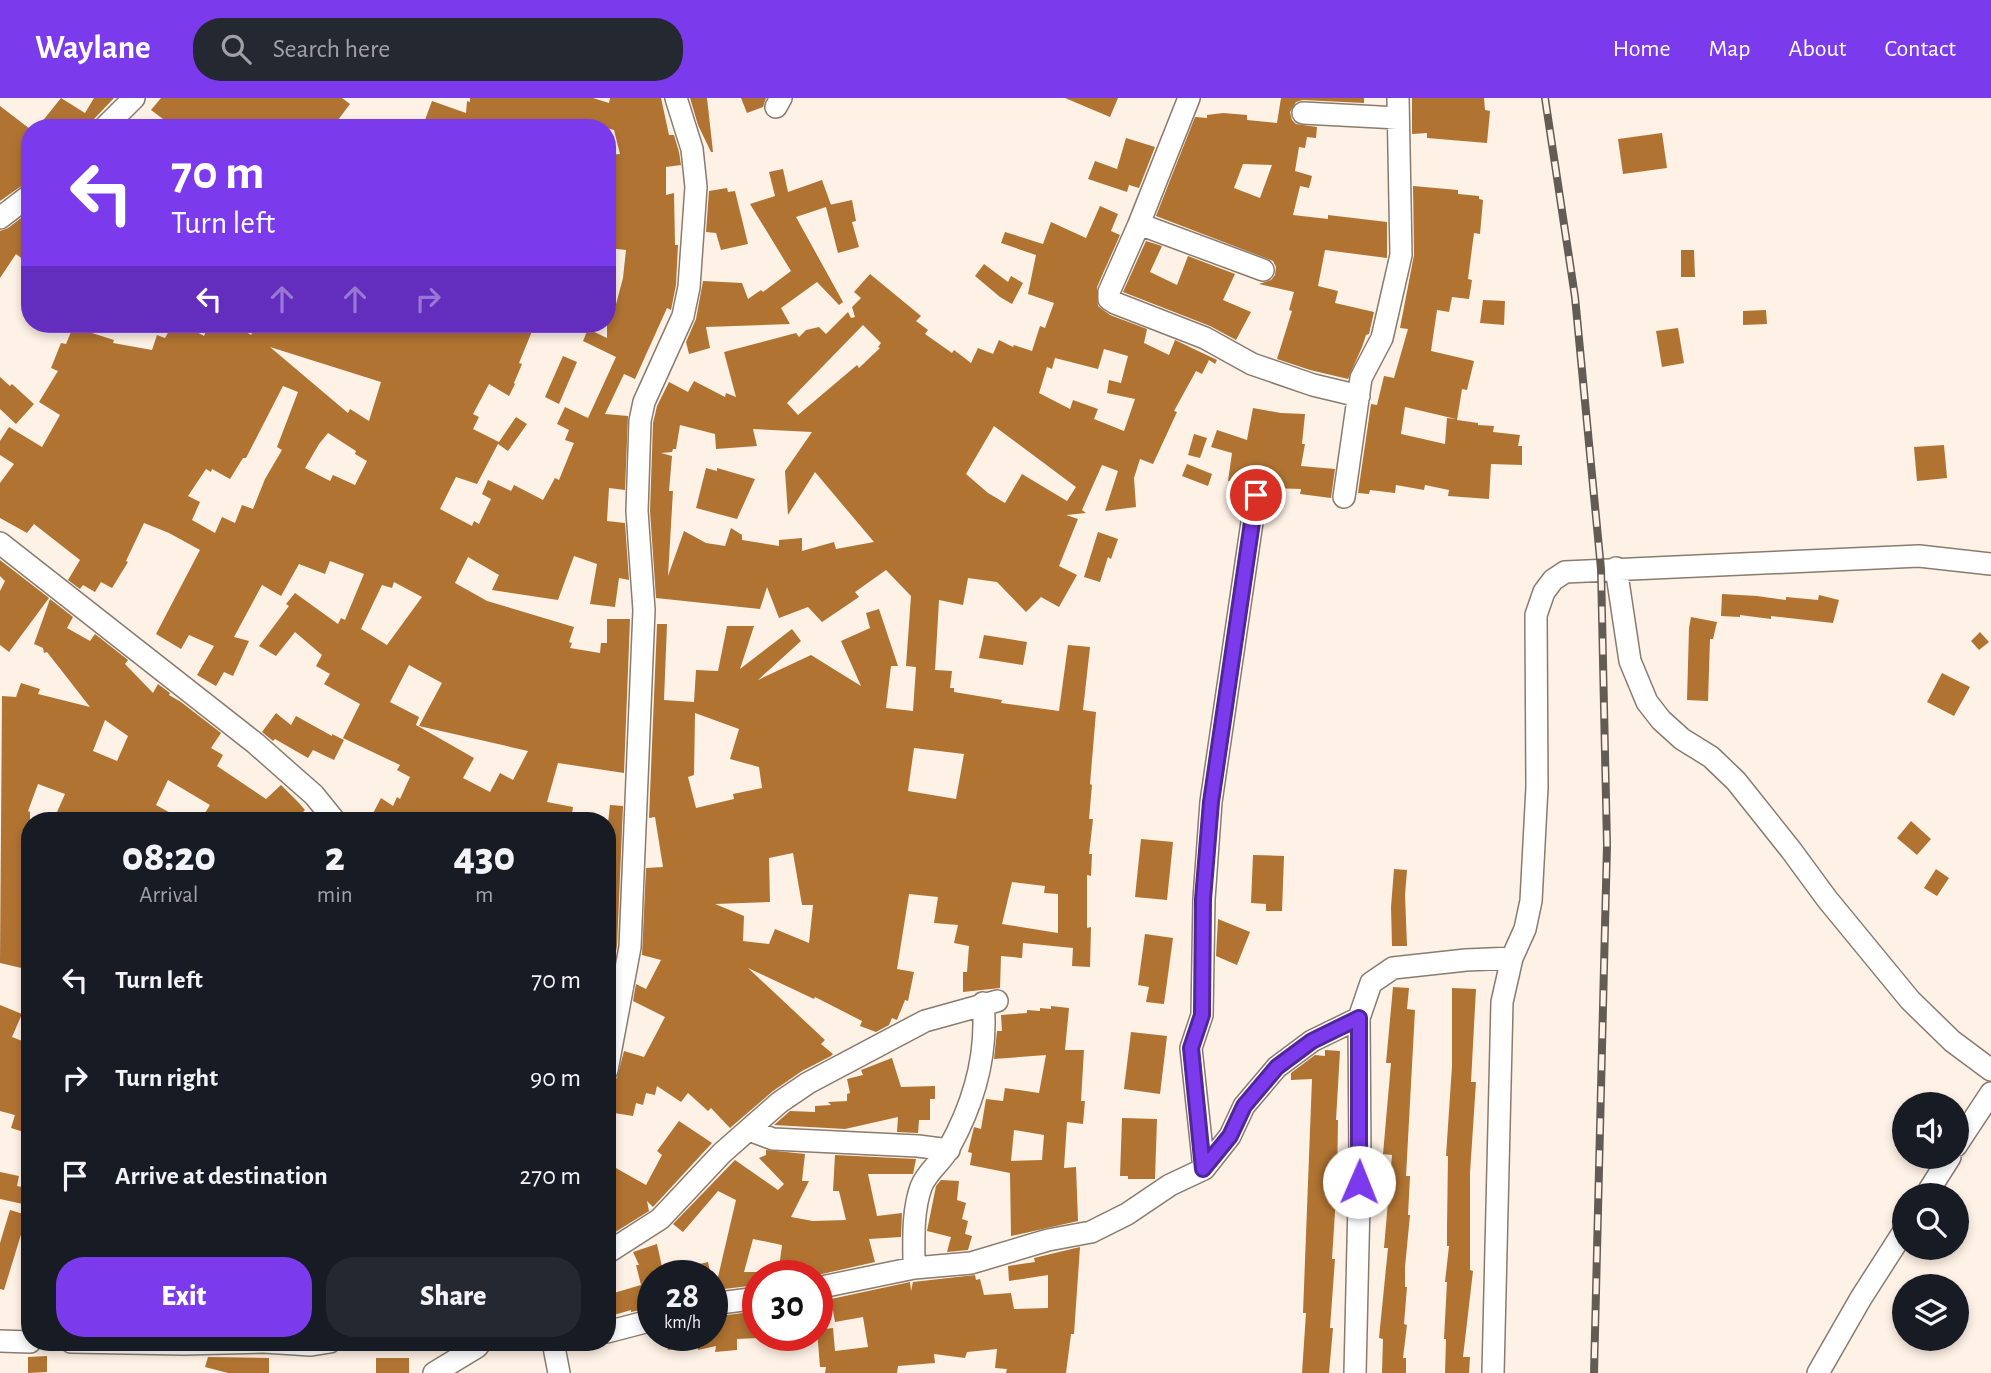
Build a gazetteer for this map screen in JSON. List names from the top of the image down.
{
  "page": {
    "header": "Waylane",
    "search": "Search here",
    "nav": [
      "Home",
      "Map",
      "About",
      "Contact"
    ],
    "turn": ["70 m", "Turn left"],
    "eta": [
      "08:20",
      "Arrival",
      "2",
      "min",
      "430",
      "m"
    ],
    "list": [
      {
        "name": "Turn left",
        "value": "70 m"
      },
      {
        "name": "Turn right",
        "value": "90 m"
      },
      {
        "name": "Arrive at destination",
        "value": "270 m"
      }
    ],
    "buttons": ["Exit", "Share"],
    "speed": "28 km/h",
    "limit": "30"
  }
}
